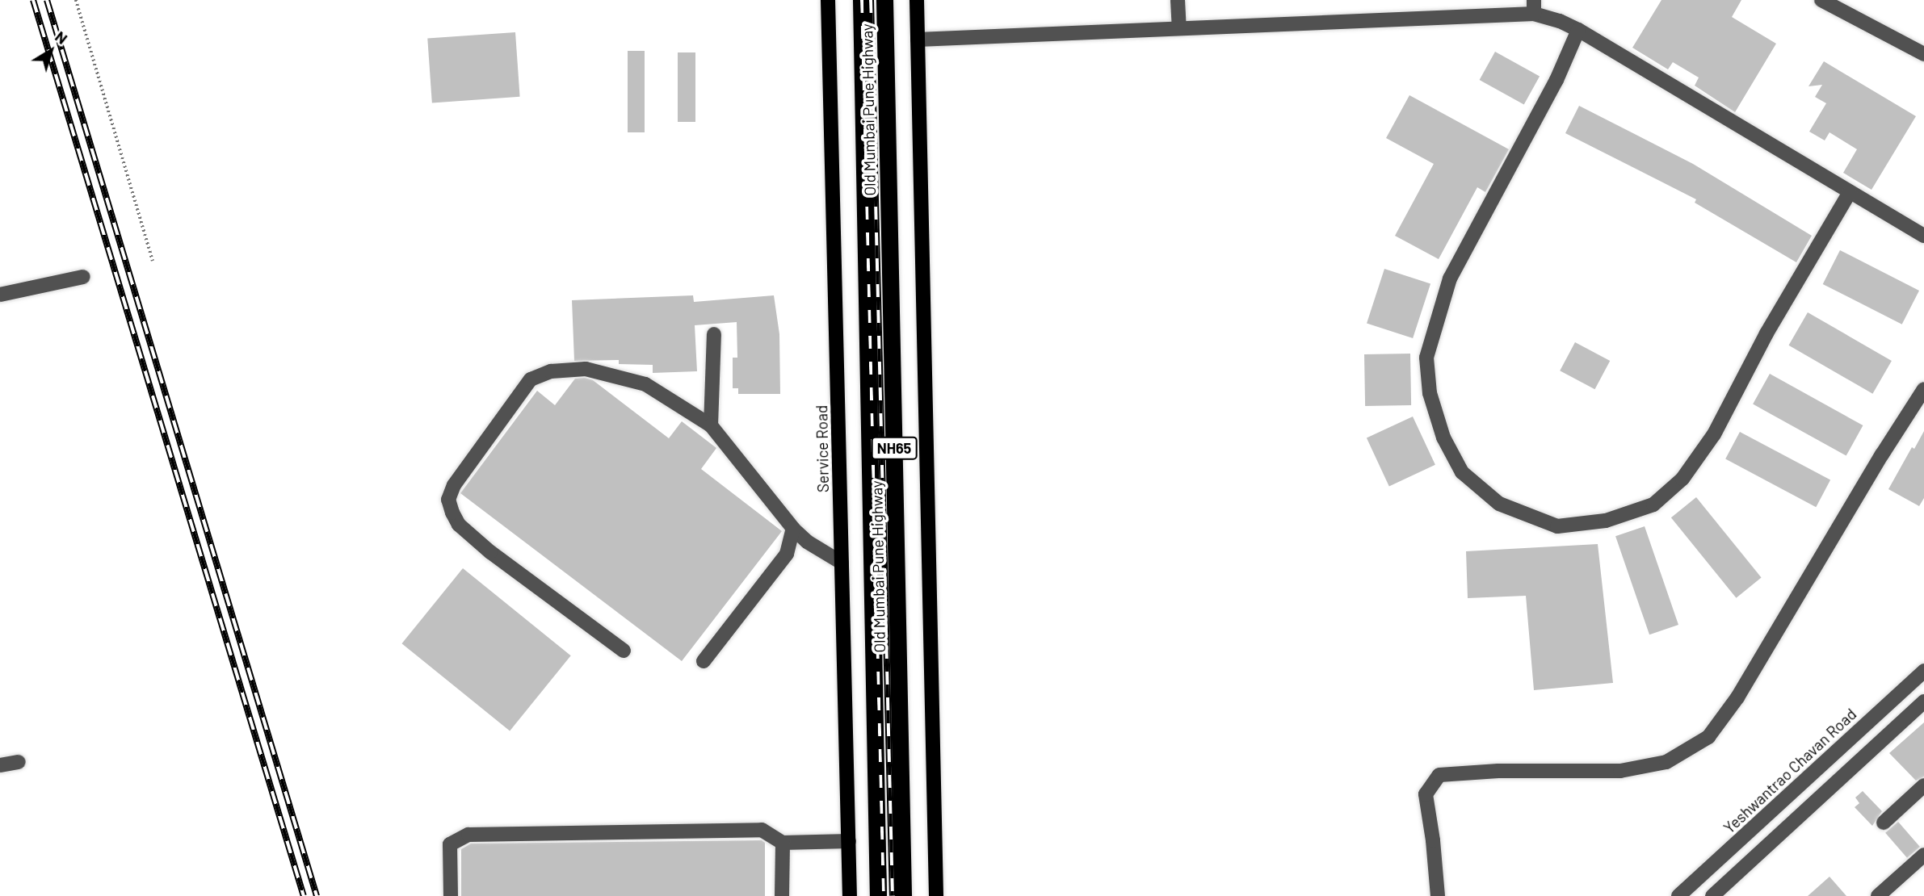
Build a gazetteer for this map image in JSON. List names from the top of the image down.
{
  "streets": {
    "highway": ["Old Mumbai Pune Highway", "NH65"],
    "main road": ["Service Road"],
    "street": ["Yeshwantrao Chavan Road"]
  },
  "north": "top right"
}
